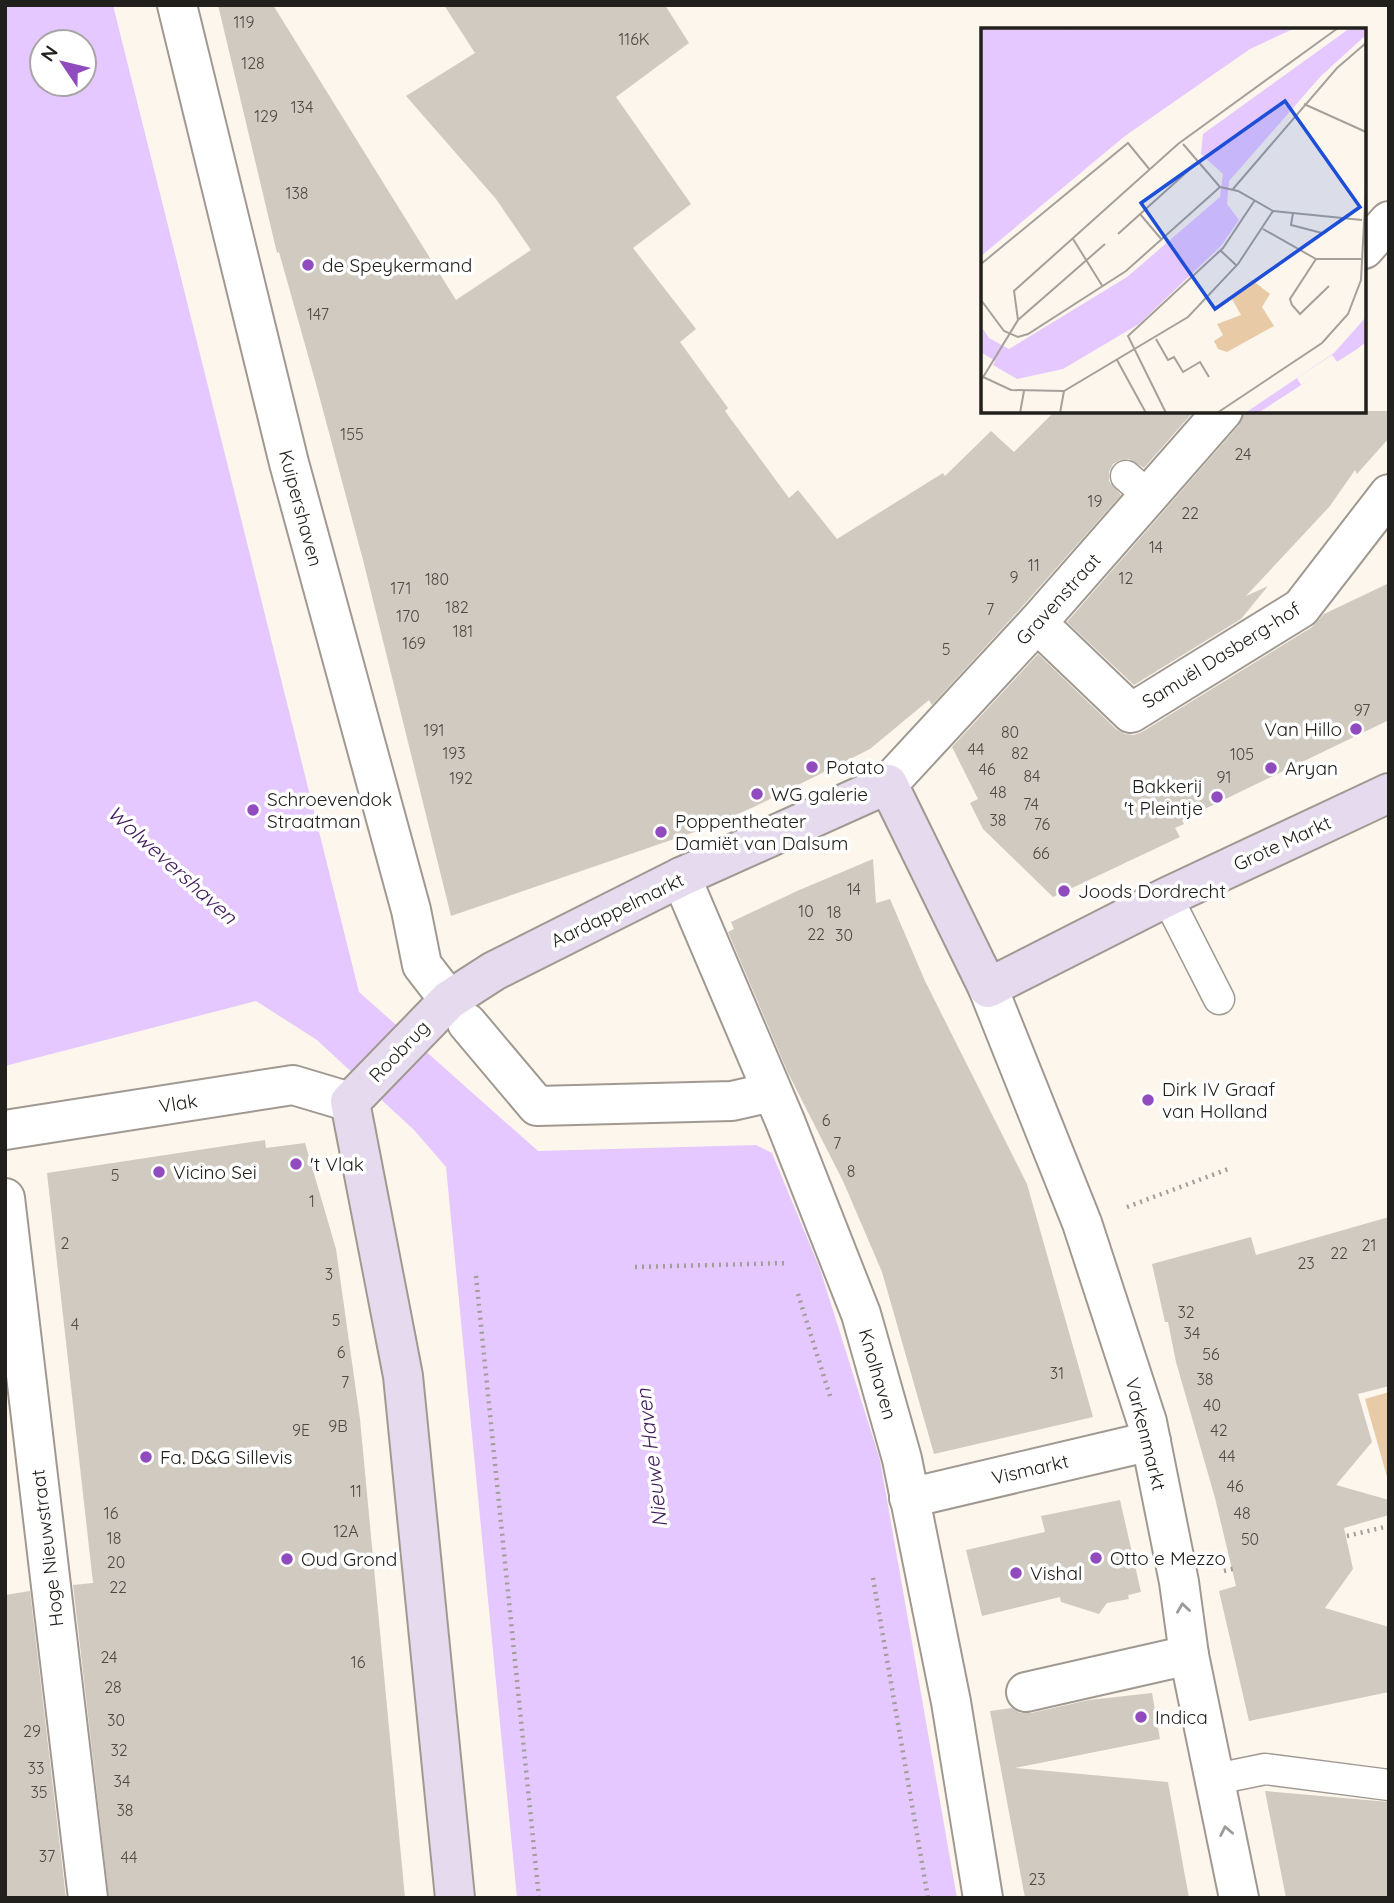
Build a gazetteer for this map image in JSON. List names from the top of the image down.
{
  "streets": {
    "street": [
      "Kuipershaven",
      "Gravenstraat",
      "Samuël Dasberg-hof",
      "Grote Markt",
      "Aardappelmarkt",
      "Roobrug",
      "Vlak",
      "Knolhaven",
      "Varkenmarkt",
      "Vismarkt",
      "Hoge Nieuwstraat"
    ]
  },
  "crossings": [
    ["Kuipershaven", "Aardappelmarkt"],
    ["Kuipershaven", "Roobrug"],
    ["Gravenstraat", "Samuël Dasberg-hof"],
    ["Gravenstraat", "Aardappelmarkt"],
    ["Grote Markt", "Varkenmarkt"],
    ["Aardappelmarkt", "Roobrug"],
    ["Aardappelmarkt", "Knolhaven"],
    ["Roobrug", "Vlak"],
    ["Knolhaven", "Vismarkt"],
    ["Varkenmarkt", "Vismarkt"]
  ],
  "one_way": ["Varkenmarkt"],
  "water": ["Wolwevershaven", "Nieuwe Haven"],
  "places": [
    "de Speykermand",
    "Van Hillo",
    "Potato",
    "Aryan",
    "WG galerie",
    "Bakkerij 't Pleintje",
    "Schroevendok Straatman",
    "Poppentheater Damiët van Dalsum",
    "Joods Dordrecht",
    "Dirk IV Graaf van Holland",
    "'t Vlak",
    "Vicino Sei",
    "Fa. D&G Sillevis",
    "Otto e Mezzo",
    "Oud Grond",
    "Vishal",
    "Indica"
  ],
  "house_numbers": [
    "119",
    "116K",
    "128",
    "134",
    "129",
    "138",
    "147",
    "155",
    "24",
    "19",
    "22",
    "14",
    "11",
    "9",
    "12",
    "180",
    "171",
    "182",
    "7",
    "170",
    "181",
    "169",
    "5",
    "97",
    "191",
    "80",
    "44",
    "193",
    "82",
    "105",
    "46",
    "84",
    "91",
    "192",
    "48",
    "74",
    "38",
    "76",
    "66",
    "14",
    "10",
    "18",
    "22",
    "30",
    "6",
    "7",
    "8",
    "5",
    "1",
    "2",
    "21",
    "22",
    "23",
    "3",
    "32",
    "5",
    "4",
    "34",
    "6",
    "56",
    "31",
    "38",
    "7",
    "40",
    "9B",
    "9E",
    "42",
    "44",
    "46",
    "11",
    "16",
    "48",
    "12A",
    "18",
    "50",
    "20",
    "22",
    "24",
    "16",
    "28",
    "30",
    "29",
    "32",
    "33",
    "34",
    "35",
    "38",
    "37",
    "44",
    "23"
  ],
  "north": "top left"
}
